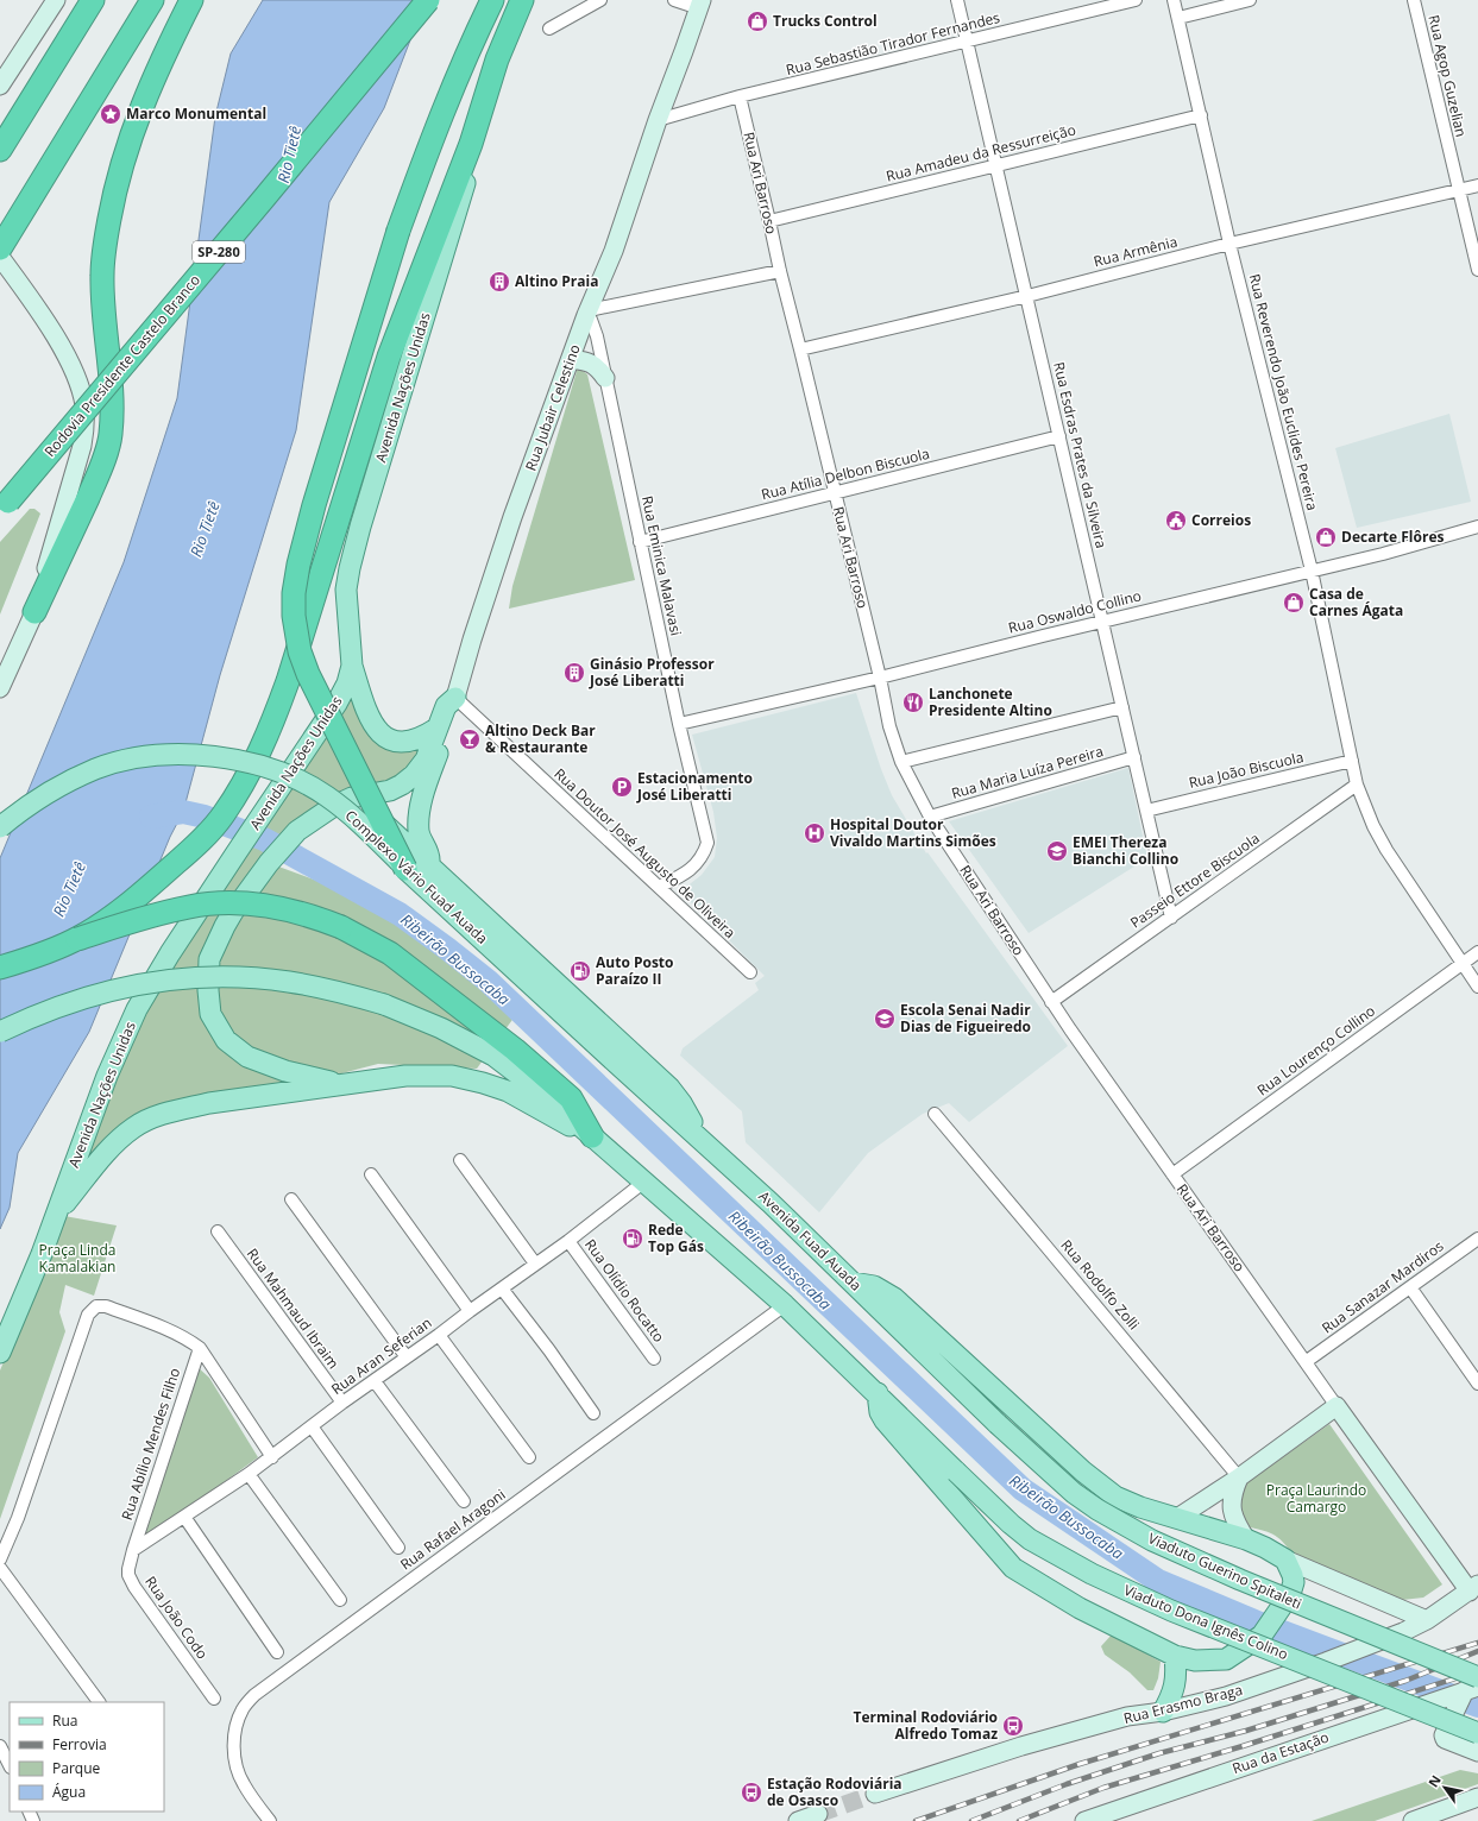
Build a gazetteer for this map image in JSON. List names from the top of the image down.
{
  "streets": {
    "highway": ["SP-280", "Rodovia Presidente Castelo Branco", "Avenida Nações Unidas"],
    "main road": [
      "Rua Ari Barroso",
      "Rua Jubair Celestino",
      "Complexo Vário Fuad Auada",
      "Avenida Fuad Auada",
      "Viaduto Guerino Spitaleti",
      "Viaduto Dona Ignês Colino",
      "Rua Erasmo Braga",
      "Rua da Estação"
    ],
    "street": [
      "Rua Sebastião Tirador Fernandes",
      "Rua Agop Guzelian",
      "Rua Amadeu da Ressurreição",
      "Rua Armênia",
      "Rua Reverendo João Euclides Pereira",
      "Rua Esdras Prates da Silveira",
      "Rua Atília Delbon Biscuola",
      "Rua Eminica Malavasi",
      "Rua Oswaldo Collino",
      "Rua João Biscuola",
      "Rua Maria Luíza Pereira",
      "Rua Doutor José Augusto de Oliveira",
      "Passeio Ettore Biscuola",
      "Rua Lourenço Collino",
      "Rua Rodolfo Zolli",
      "Rua Sanazar Mardiros",
      "Rua Olídio Rocatto",
      "Rua Mahmaud Ibraim",
      "Rua Aran Seferian",
      "Rua Abílio Mendes Filho",
      "Rua Rafael Aragoni",
      "Rua João Codo"
    ]
  },
  "crossings": [
    ["Rua Sebastião Tirador Fernandes", "Rua Ari Barroso"],
    ["Rua Sebastião Tirador Fernandes", "Rua Jubair Celestino"],
    ["Rua Sebastião Tirador Fernandes", "Rua Esdras Prates da Silveira"],
    ["Rua Agop Guzelian", "Rua Armênia"],
    ["Rua Amadeu da Ressurreição", "Rua Ari Barroso"],
    ["Rua Amadeu da Ressurreição", "Rua Reverendo João Euclides Pereira"],
    ["Rua Amadeu da Ressurreição", "Rua Esdras Prates da Silveira"],
    ["Rua Ari Barroso", "Rua Armênia"],
    ["Rua Ari Barroso", "Rua Atília Delbon Biscuola"],
    ["Rua Ari Barroso", "Rua Oswaldo Collino"],
    ["Rua Ari Barroso", "Rua Maria Luíza Pereira"],
    ["Rua Ari Barroso", "Passeio Ettore Biscuola"],
    ["Rua Ari Barroso", "Rua Lourenço Collino"],
    ["Rua Ari Barroso", "Rua Sanazar Mardiros"],
    ["Rua Ari Barroso", "Rua Erasmo Braga"],
    ["Rua Armênia", "Rua Reverendo João Euclides Pereira"],
    ["Rua Armênia", "Rua Esdras Prates da Silveira"],
    ["Rua Reverendo João Euclides Pereira", "Rua Oswaldo Collino"],
    ["Rua Reverendo João Euclides Pereira", "Rua João Biscuola"],
    ["Rua Reverendo João Euclides Pereira", "Passeio Ettore Biscuola"],
    ["Rua Reverendo João Euclides Pereira", "Rua Lourenço Collino"],
    ["Rua Jubair Celestino", "Rua Eminica Malavasi"],
    ["Rua Jubair Celestino", "Rua Doutor José Augusto de Oliveira"],
    ["Rua Esdras Prates da Silveira", "Rua Atília Delbon Biscuola"],
    ["Rua Esdras Prates da Silveira", "Rua Oswaldo Collino"],
    ["Rua Esdras Prates da Silveira", "Rua João Biscuola"],
    ["Rua Esdras Prates da Silveira", "Rua Maria Luíza Pereira"],
    ["Rua Esdras Prates da Silveira", "Passeio Ettore Biscuola"],
    ["Rua Atília Delbon Biscuola", "Rua Eminica Malavasi"],
    ["Rua Eminica Malavasi", "Rua Oswaldo Collino"],
    ["Rua Eminica Malavasi", "Rua Doutor José Augusto de Oliveira"],
    ["Complexo Vário Fuad Auada", "Avenida Fuad Auada"],
    ["Avenida Fuad Auada", "Viaduto Guerino Spitaleti"],
    ["Rua Olídio Rocatto", "Rua Aran Seferian"],
    ["Rua Mahmaud Ibraim", "Rua Aran Seferian"],
    ["Rua Aran Seferian", "Rua Abílio Mendes Filho"],
    ["Rua Aran Seferian", "Rua João Codo"],
    ["Rua Abílio Mendes Filho", "Rua João Codo"],
    ["Viaduto Guerino Spitaleti", "Rua da Estação"]
  ],
  "water": ["Rio Tietê", "Ribeirão Bussocaba"],
  "parks": ["Praça Linda Kamalakian", "Praça Laurindo Camargo"],
  "places": {
    "shop": ["Trucks Control", "Decarte Flôres", "Casa de Carnes Ágata"],
    "place": ["Marco Monumental"],
    "building": ["Altino Praia", "Ginásio Professor José Liberatti"],
    "public building": ["Correios"],
    "restaurant": ["Lanchonete Presidente Altino"],
    "bar": ["Altino Deck Bar & Restaurante"],
    "parking": ["Estacionamento José Liberatti"],
    "hospital": ["Hospital Doutor Vivaldo Martins Simões"],
    "school or university": ["EMEI Thereza Bianchi Collino", "Escola Senai Nadir Dias de Figueiredo"],
    "fuel station": ["Auto Posto Paraízo II", "Rede Top Gás"],
    "bus stop": ["Terminal Rodoviário Alfredo Tomaz", "Estação Rodoviária de Osasco"]
  },
  "legend": [
    "Rua",
    "Ferrovia",
    "Parque",
    "Água"
  ],
  "north": "top left"
}
